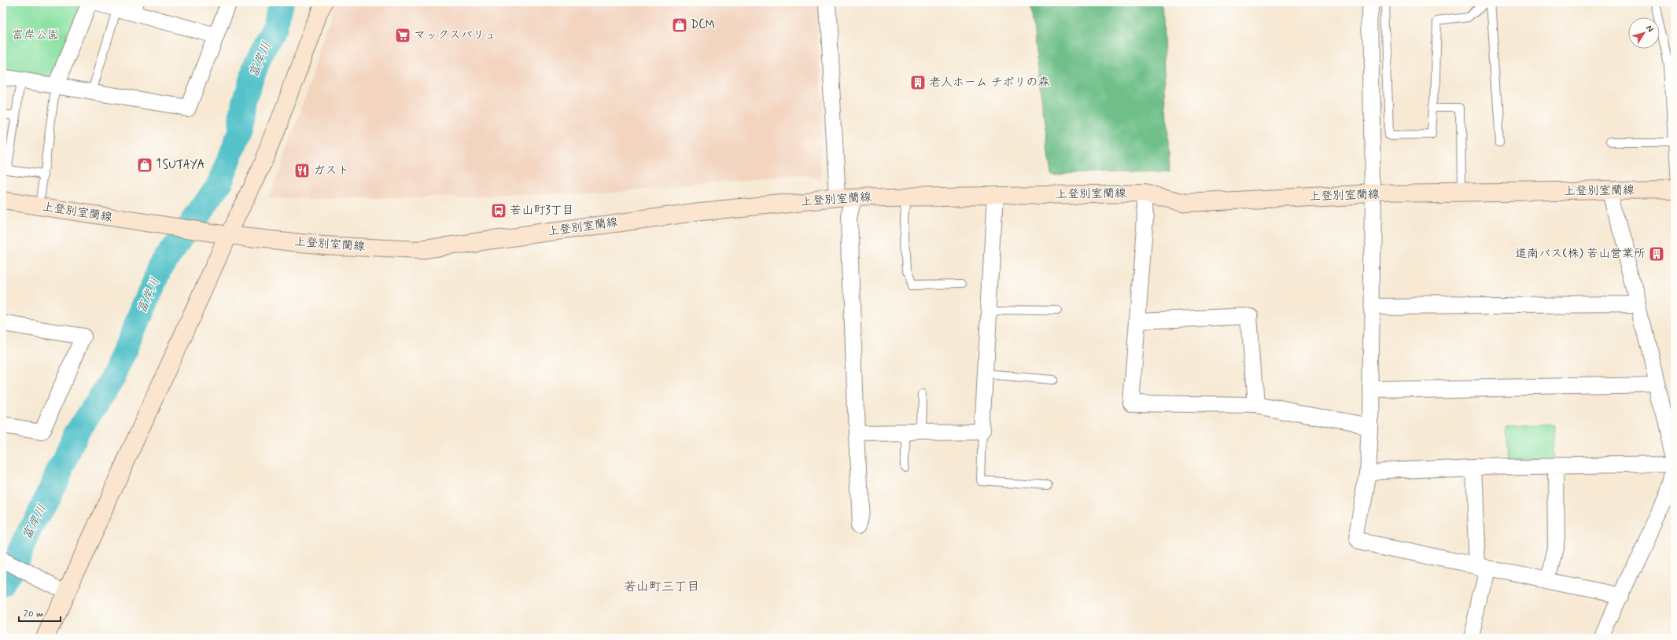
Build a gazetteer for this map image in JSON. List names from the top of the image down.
{
  "streets": {
    "main road": ["上登別室蘭線"]
  },
  "districts": ["若山町三丁目"],
  "water": ["富岸川"],
  "parks": ["富岸公園"],
  "places": {
    "shop": ["DCM", "TSUTAYA"],
    "supermarket": ["マックスバリュ"],
    "building": ["老人ホーム チボリの森", "道南バス(株) 若山営業所"],
    "restaurant": ["ガスト"],
    "bus stop": ["若山町3丁目"]
  },
  "scale_bar": "20 m",
  "north": "top right"
}
